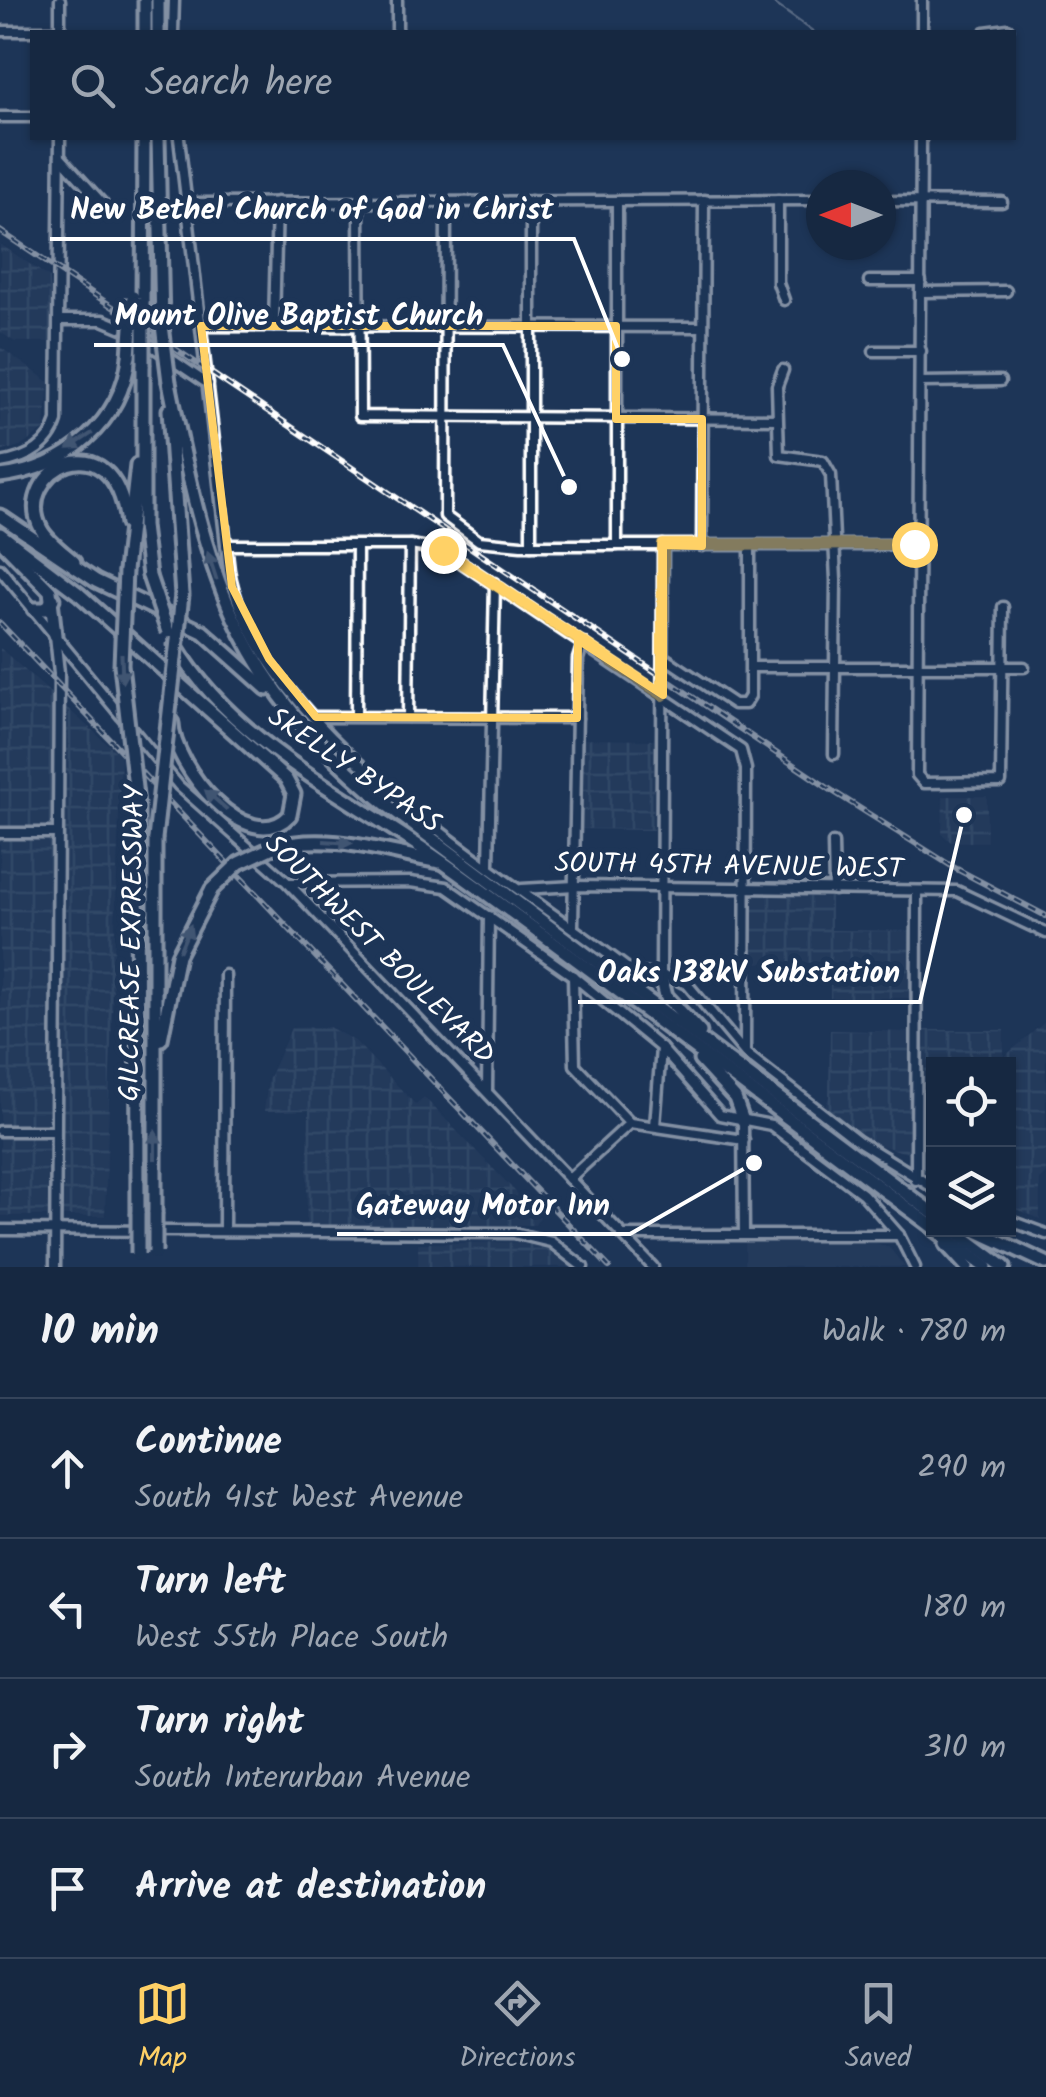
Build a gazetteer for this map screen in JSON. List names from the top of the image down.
{
  "streets": {
    "highway": ["SKELLY BYPASS", "GILCREASE EXPRESSWAY"],
    "street": ["SOUTH 45TH AVENUE WEST", "SOUTHWEST BOULEVARD"]
  },
  "crossings": [
    ["SKELLY BYPASS", "GILCREASE EXPRESSWAY"]
  ],
  "places": [
    "New Bethel Church of God in Christ",
    "Mount Olive Baptist Church",
    "Oaks 138kV Substation",
    "Gateway Motor Inn"
  ],
  "north": "left",
  "page": {
    "search": "Search here",
    "heading": ["10 min", "Walk · 780 m"],
    "list": [
      ["Continue", "South 41st West Avenue", "290 m"],
      ["Turn left", "West 55th Place South", "180 m"],
      ["Turn right", "South Interurban Avenue", "310 m"],
      "Arrive at destination"
    ],
    "nav": ["Map", "Directions", "Saved"]
  }
}
